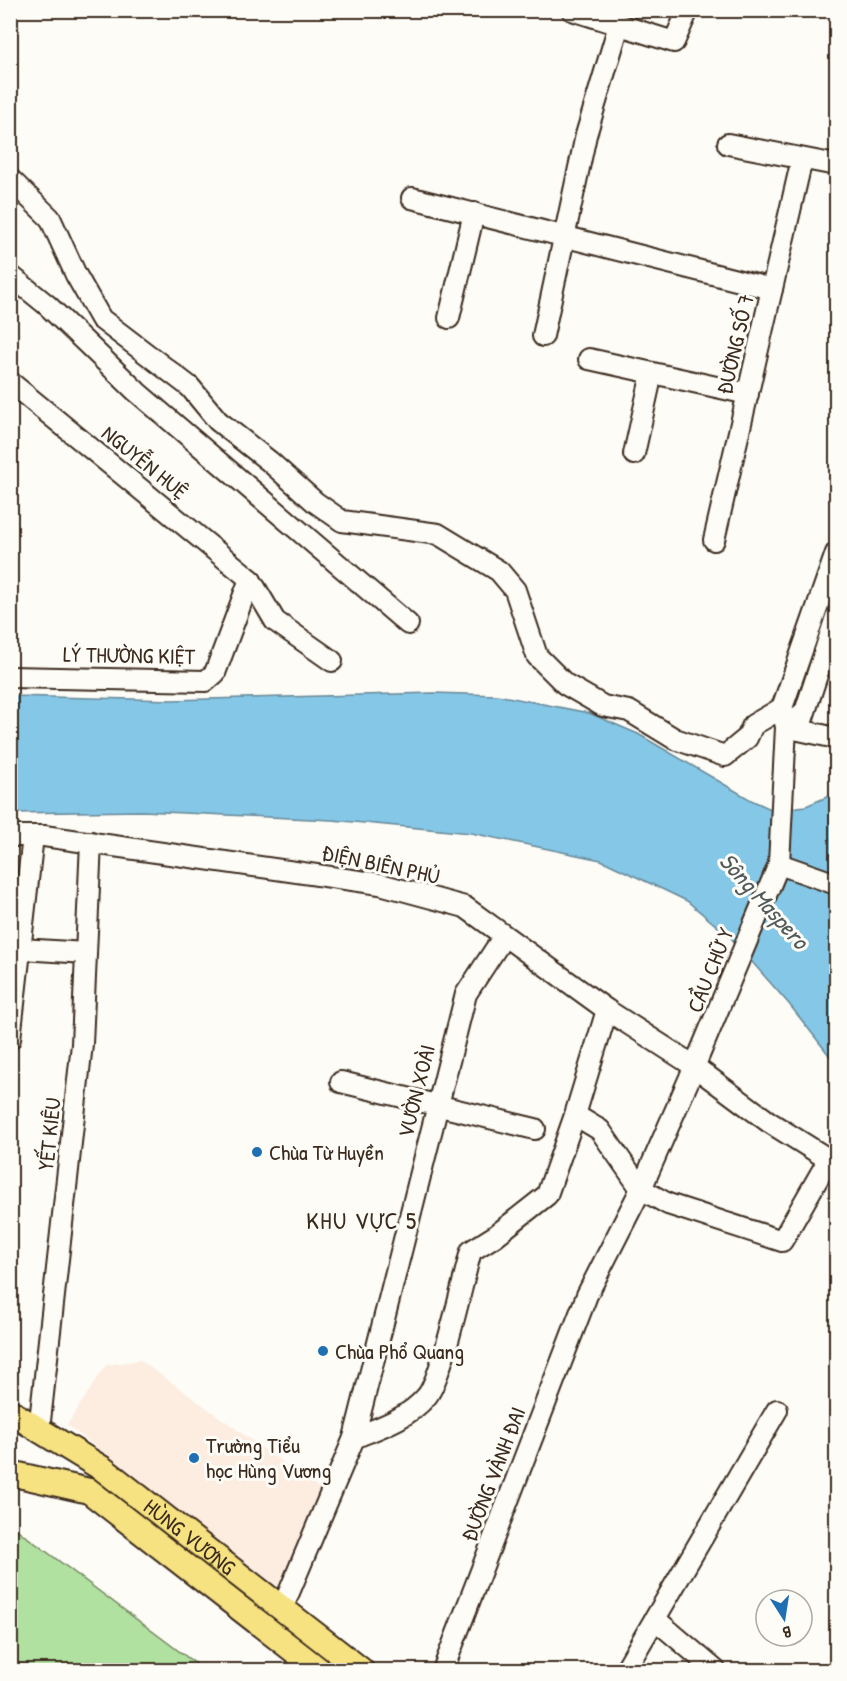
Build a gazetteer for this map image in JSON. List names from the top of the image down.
{
  "streets": {
    "main road": ["HÙNG VƯƠNG"],
    "street": [
      "ĐƯỜNG SỐ 7",
      "NGUYỄN HUỆ",
      "LÝ THƯỜNG KIỆT",
      "ĐIỆN BIÊN PHỦ",
      "CẦU CHỮ Y",
      "VƯỜN XOÀI",
      "YẾT KIÊU",
      "ĐƯỜNG VÀNH ĐAI"
    ]
  },
  "crossings": [
    ["NGUYỄN HUỆ", "LÝ THƯỜNG KIỆT"],
    ["ĐIỆN BIÊN PHỦ", "CẦU CHỮ Y"],
    ["ĐIỆN BIÊN PHỦ", "VƯỜN XOÀI"],
    ["ĐIỆN BIÊN PHỦ", "YẾT KIÊU"],
    ["CẦU CHỮ Y", "ĐƯỜNG VÀNH ĐAI"],
    ["VƯỜN XOÀI", "HÙNG VƯƠNG"],
    ["YẾT KIÊU", "HÙNG VƯƠNG"]
  ],
  "districts": ["KHU VỰC 5"],
  "water": ["Sông Maspero"],
  "places": ["Chùa Từ Huyền", "Chùa Phổ Quang", "Trường Tiểu học Hùng Vương"],
  "north": "bottom"
}
